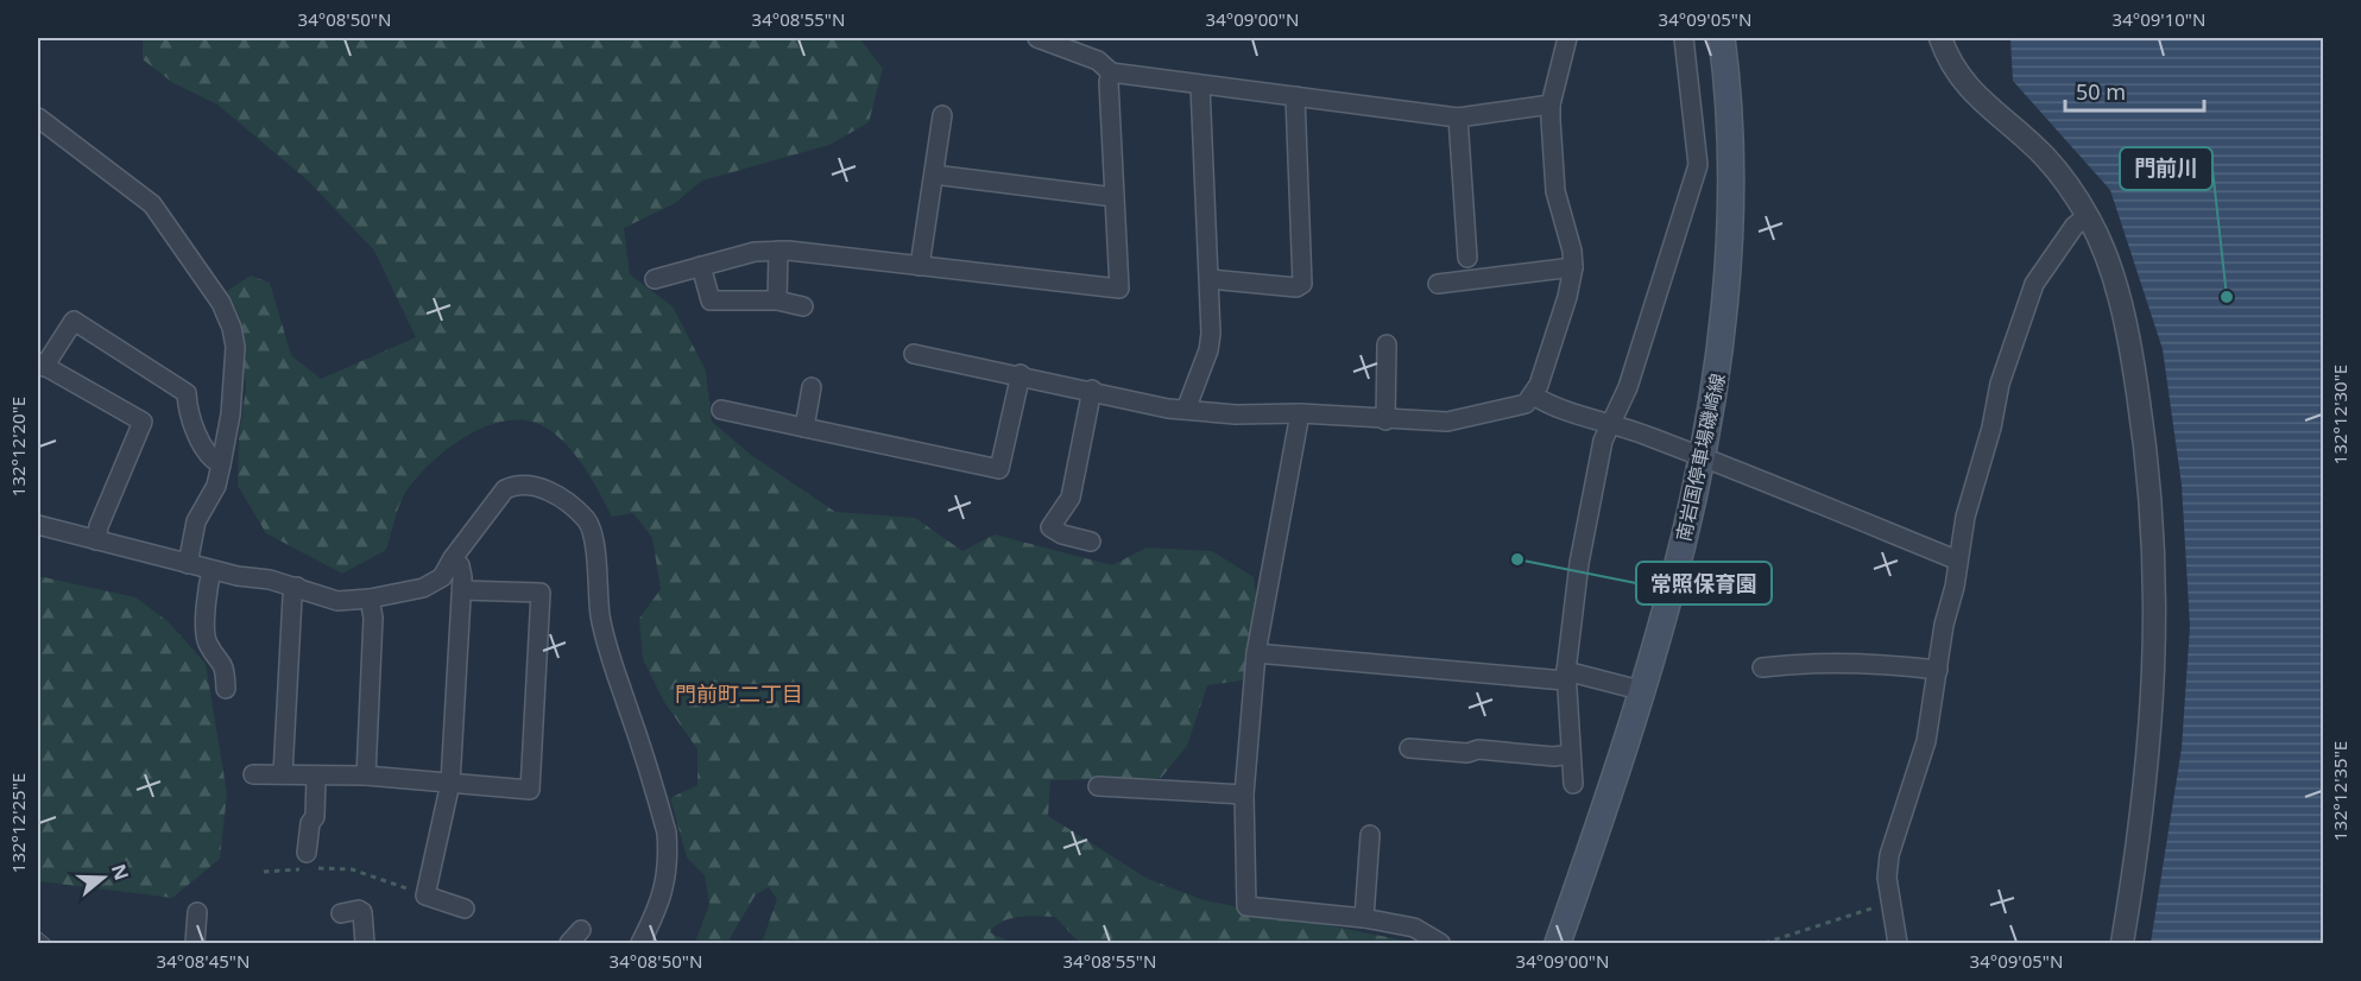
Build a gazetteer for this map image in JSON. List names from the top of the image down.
{
  "streets": {
    "main road": ["南岩国停車場磯崎線"]
  },
  "districts": ["門前町二丁目"],
  "places": ["門前川", "常照保育園"],
  "scale_bar": "50 m",
  "north": "right",
  "coordinates": [
    "34°08'50\"N",
    "34°08'55\"N",
    "34°09'00\"N",
    "34°09'05\"N",
    "34°09'10\"N",
    "132°12'30\"E",
    "132°12'20\"E",
    "132°12'35\"E",
    "132°12'25\"E",
    "34°08'45\"N"
  ]
}
